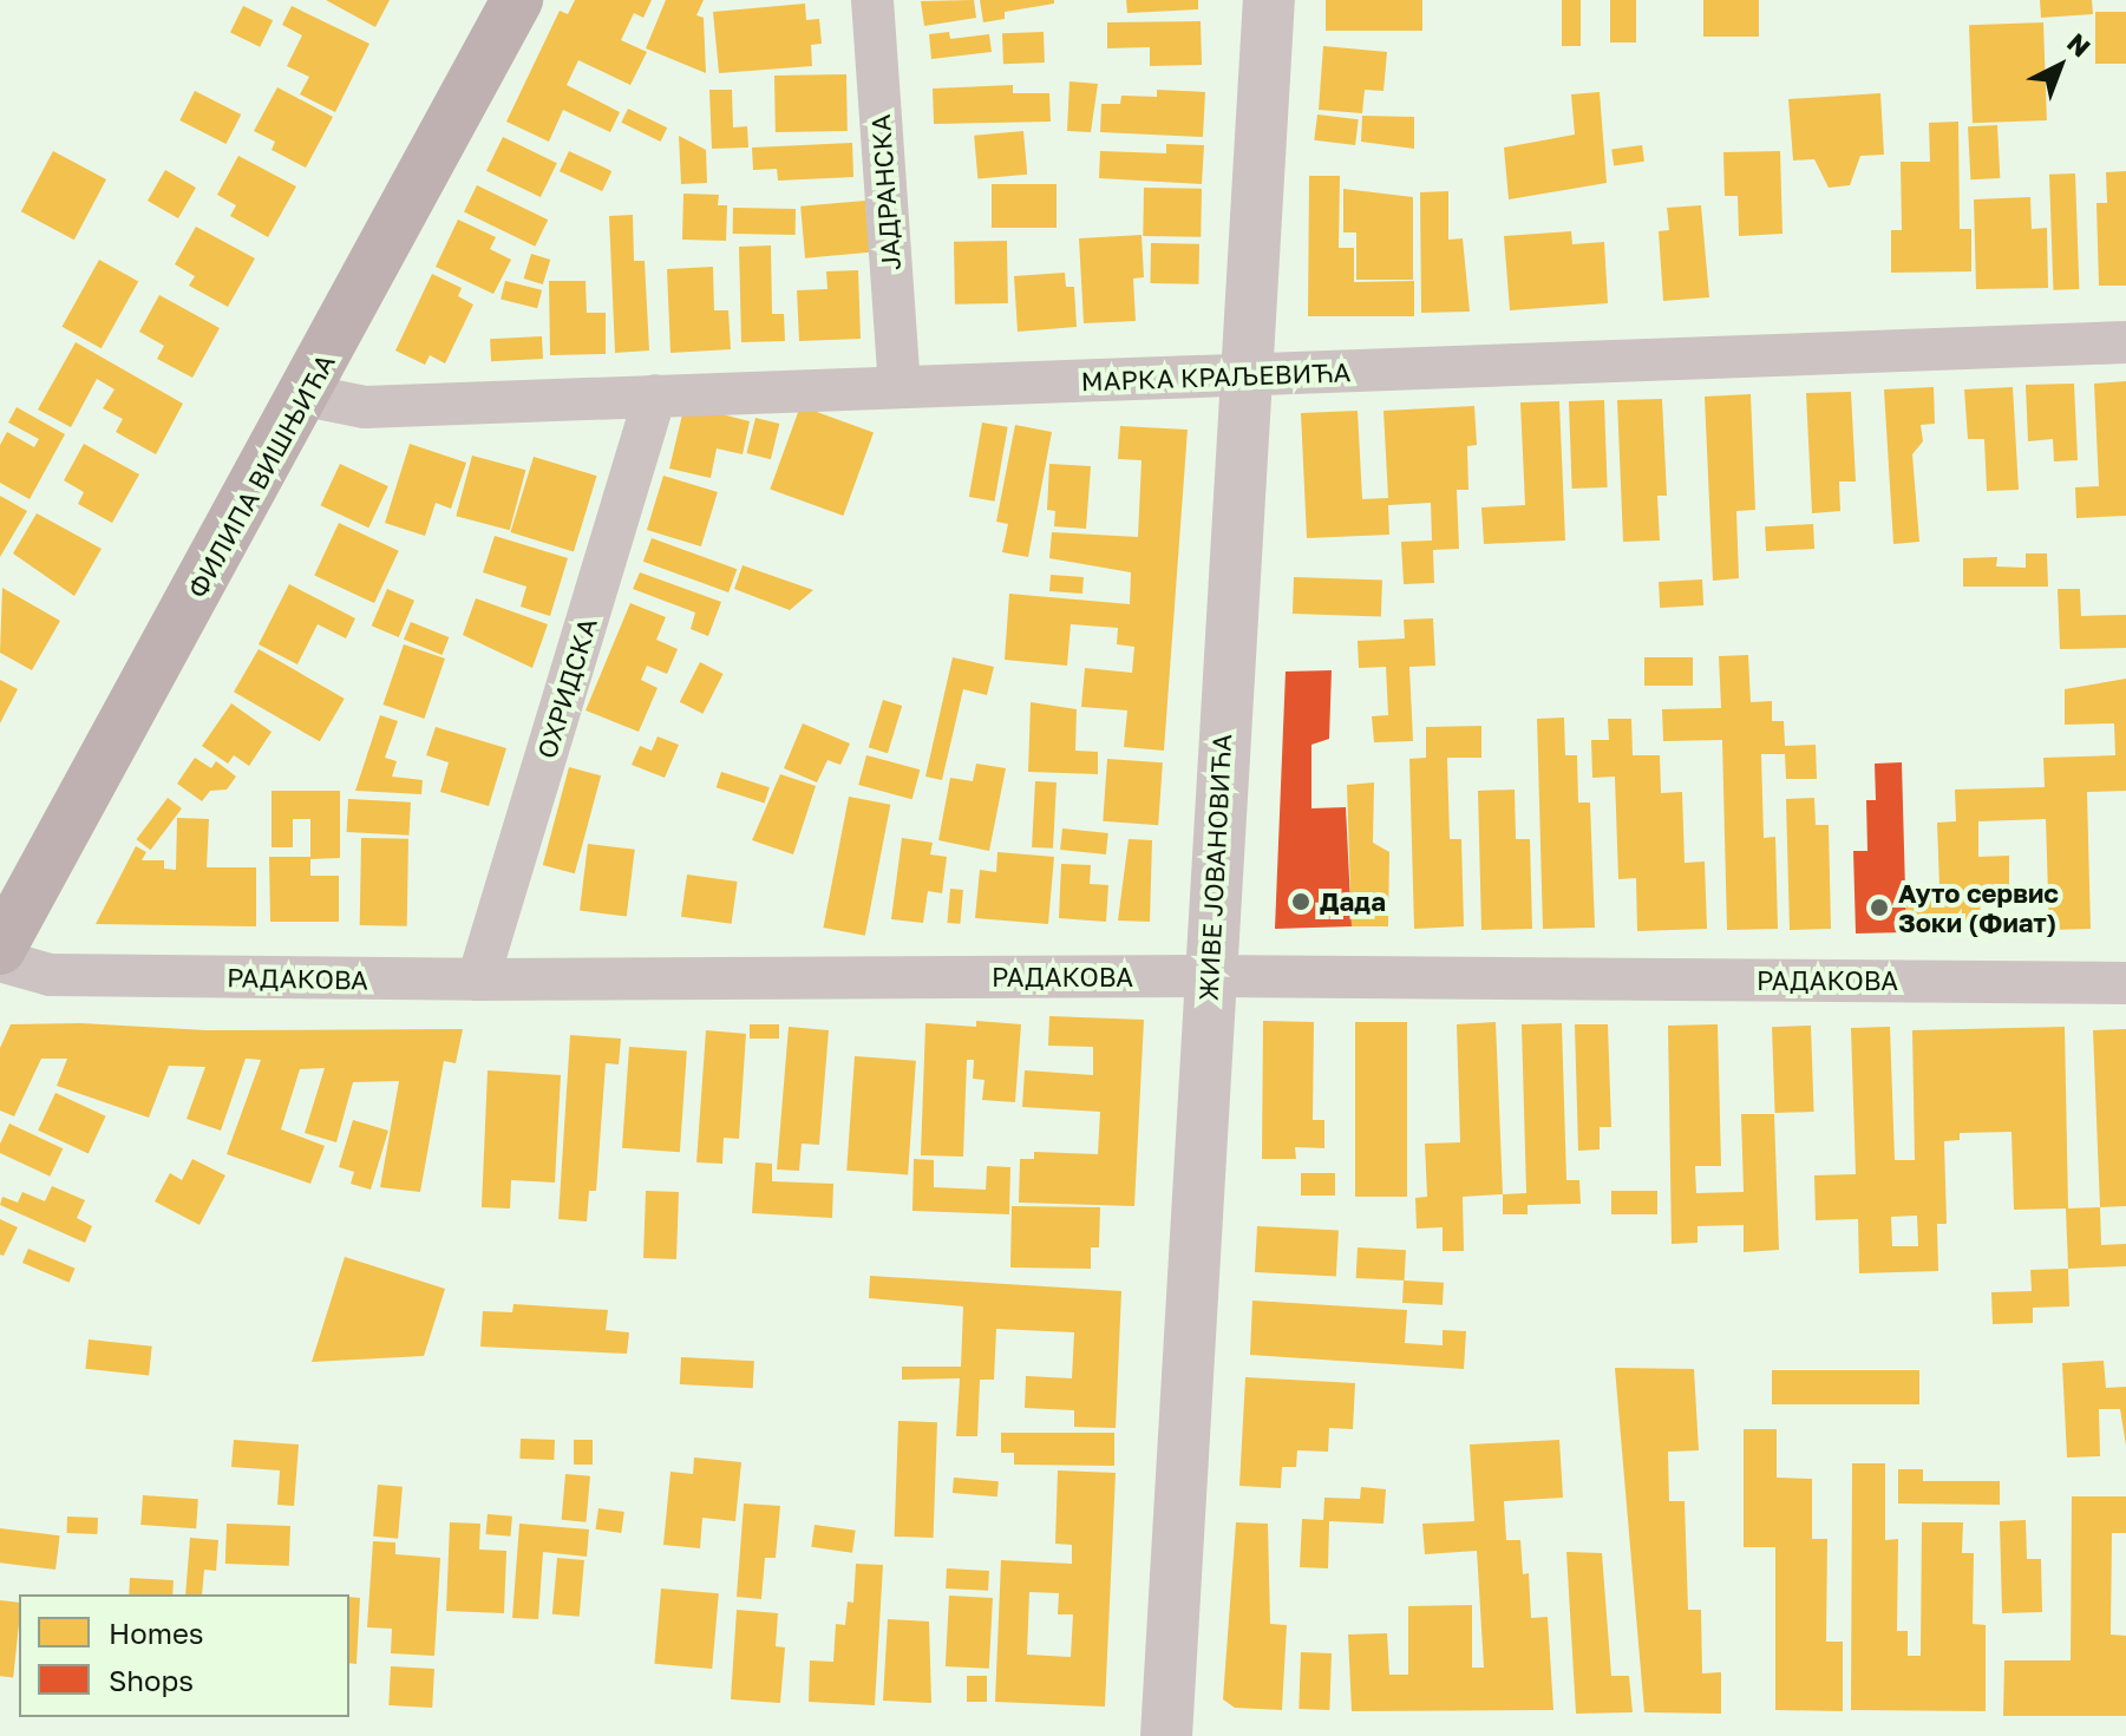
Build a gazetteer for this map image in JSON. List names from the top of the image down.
{
  "streets": {
    "main road": ["ФИЛИПА ВИШЊИЋА"],
    "street": [
      "ЈАДРАНСКА",
      "МАРКА КРАЉЕВИЋА",
      "ОХРИДСКА",
      "ЖИВЕ ЈОВАНОВИЋА",
      "РАДАКОВА"
    ]
  },
  "crossings": [
    ["ЈАДРАНСКА", "МАРКА КРАЉЕВИЋА"],
    ["МАРКА КРАЉЕВИЋА", "ФИЛИПА ВИШЊИЋА"],
    ["МАРКА КРАЉЕВИЋА", "ОХРИДСКА"],
    ["МАРКА КРАЉЕВИЋА", "ЖИВЕ ЈОВАНОВИЋА"],
    ["ОХРИДСКА", "РАДАКОВА"],
    ["ЖИВЕ ЈОВАНОВИЋА", "РАДАКОВА"]
  ],
  "places": ["Дада", "Ауто сервис Зоки (Фиат)"],
  "legend": ["Homes", "Shops"],
  "north": "top right"
}
